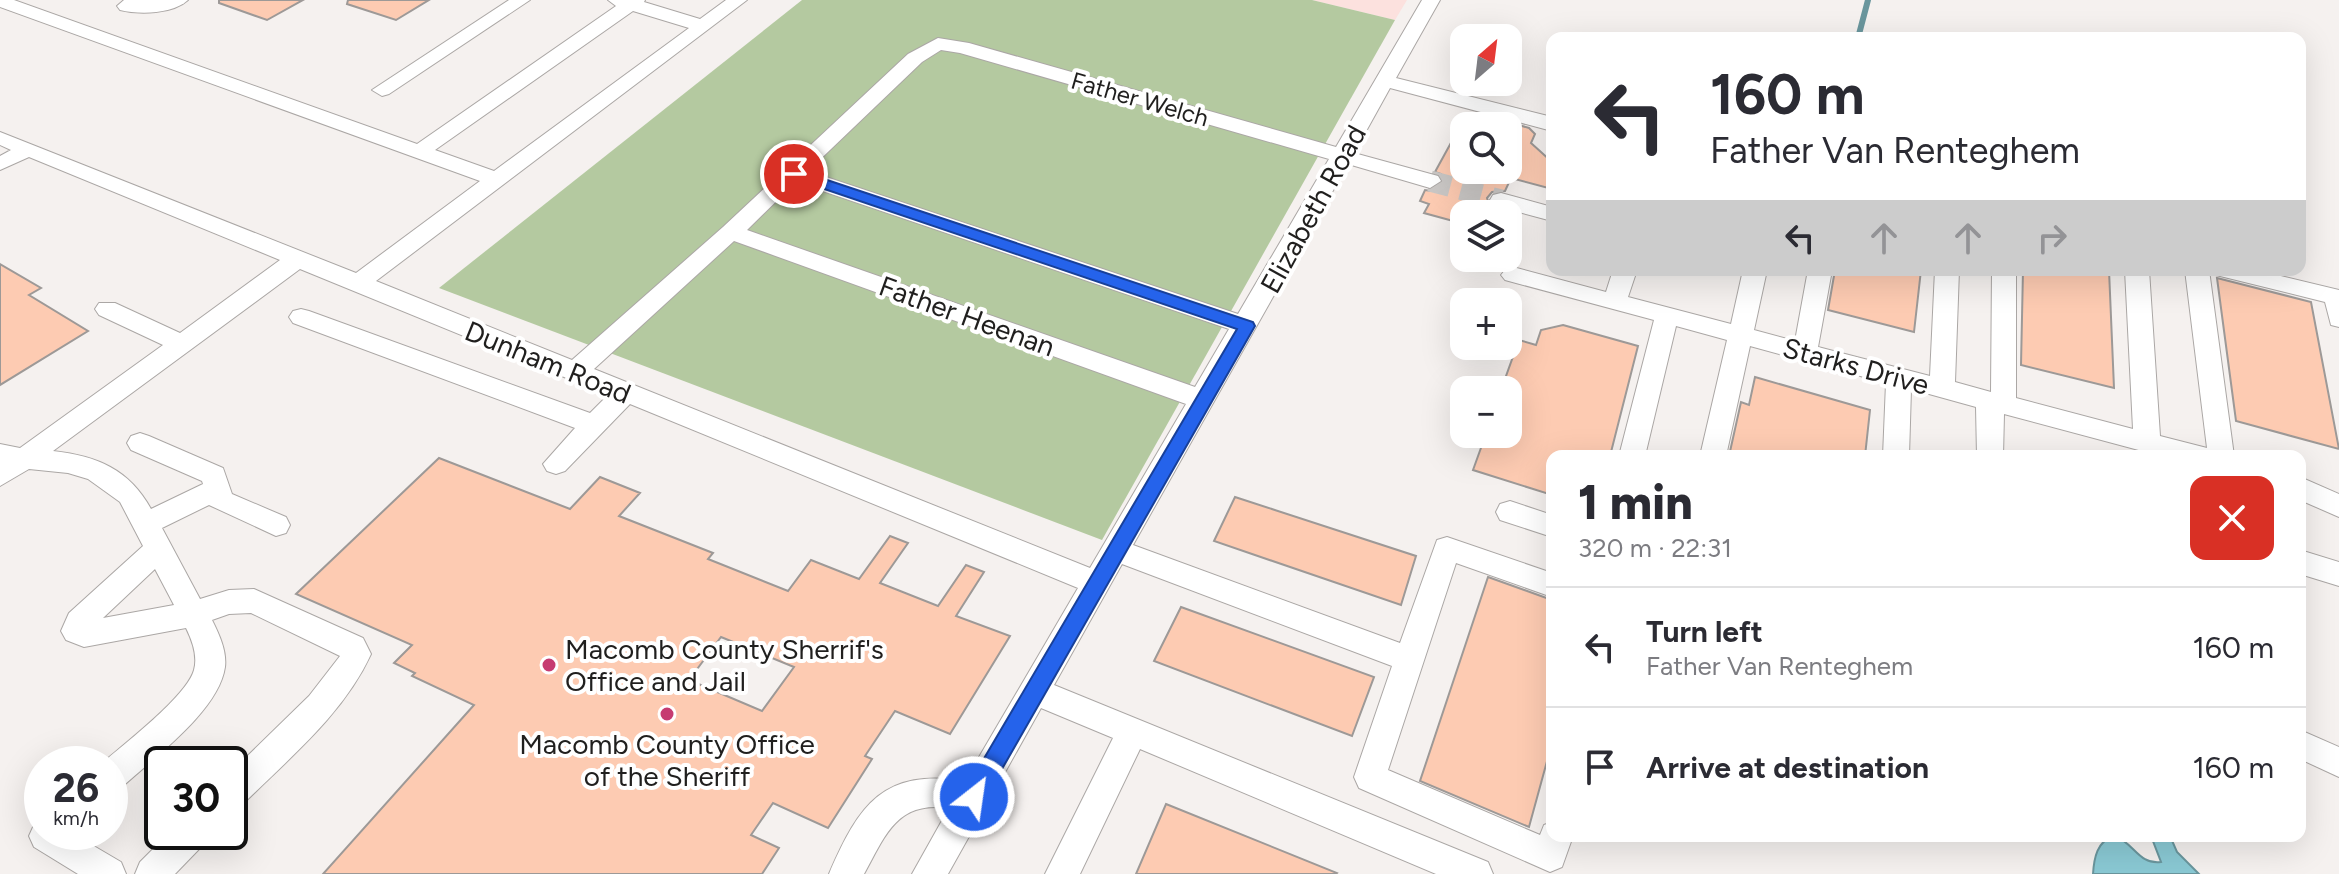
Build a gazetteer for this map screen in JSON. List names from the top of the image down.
{
  "streets": {
    "street": [
      "Father Welch",
      "Elizabeth Road",
      "Father Heenan",
      "Dunham Road",
      "Starks Drive"
    ]
  },
  "crossings": [
    ["Father Welch", "Elizabeth Road"],
    ["Elizabeth Road", "Father Heenan"],
    ["Elizabeth Road", "Dunham Road"]
  ],
  "places": ["Macomb County Sherrif's Office and Jail", "Macomb County Office of the Sheriff"],
  "north": "top right",
  "page": {
    "map_buttons": ["+", "−"],
    "turn": ["160 m", "Father Van Renteghem"],
    "heading": ["1 min", "320 m · 22:31"],
    "list": [
      {
        "name": "Turn left",
        "note": "Father Van Renteghem",
        "value": "160 m"
      },
      {
        "name": "Arrive at destination",
        "value": "160 m"
      }
    ],
    "speed": "26 km/h",
    "limit": "30"
  }
}
